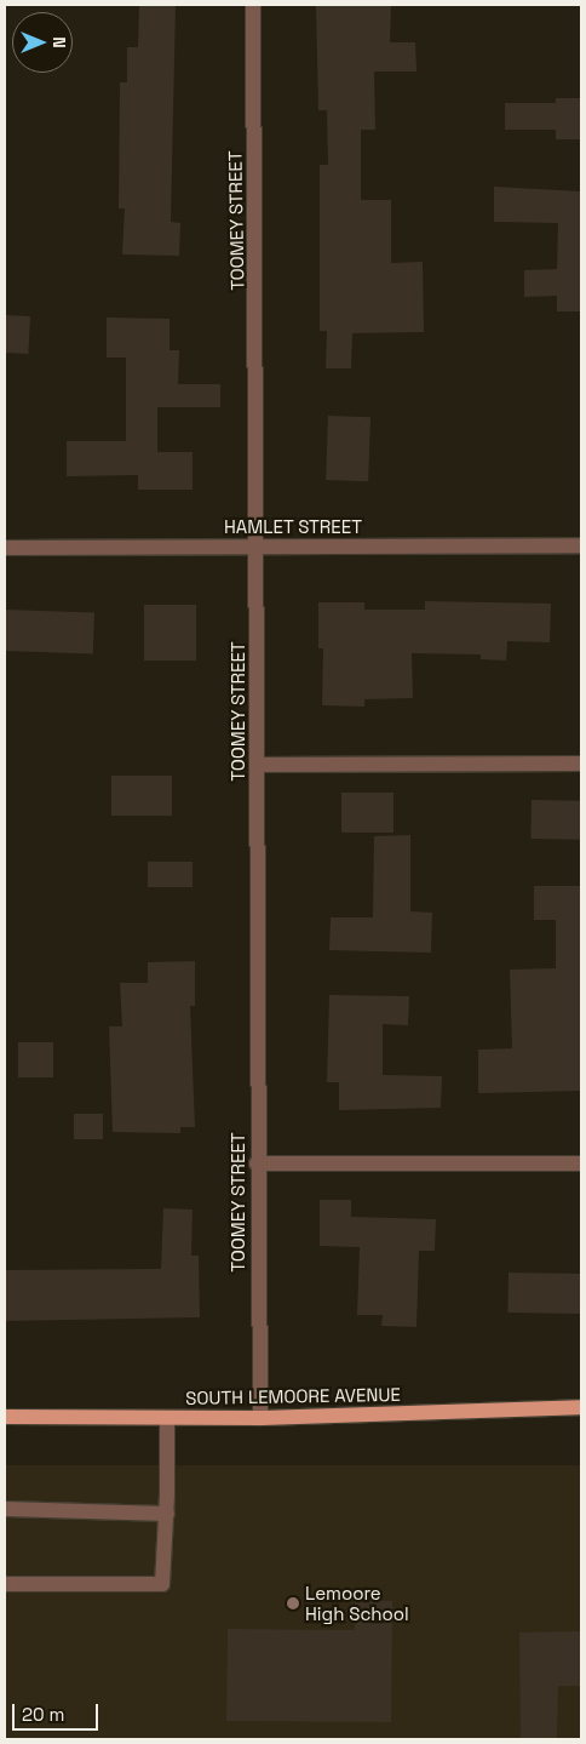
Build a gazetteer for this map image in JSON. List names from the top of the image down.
{
  "streets": {
    "main road": ["SOUTH LEMOORE AVENUE"],
    "street": ["TOOMEY STREET", "HAMLET STREET"]
  },
  "crossings": [
    ["TOOMEY STREET", "HAMLET STREET"],
    ["TOOMEY STREET", "SOUTH LEMOORE AVENUE"]
  ],
  "places": ["Lemoore High School"],
  "scale_bar": "20 m",
  "north": "right"
}
